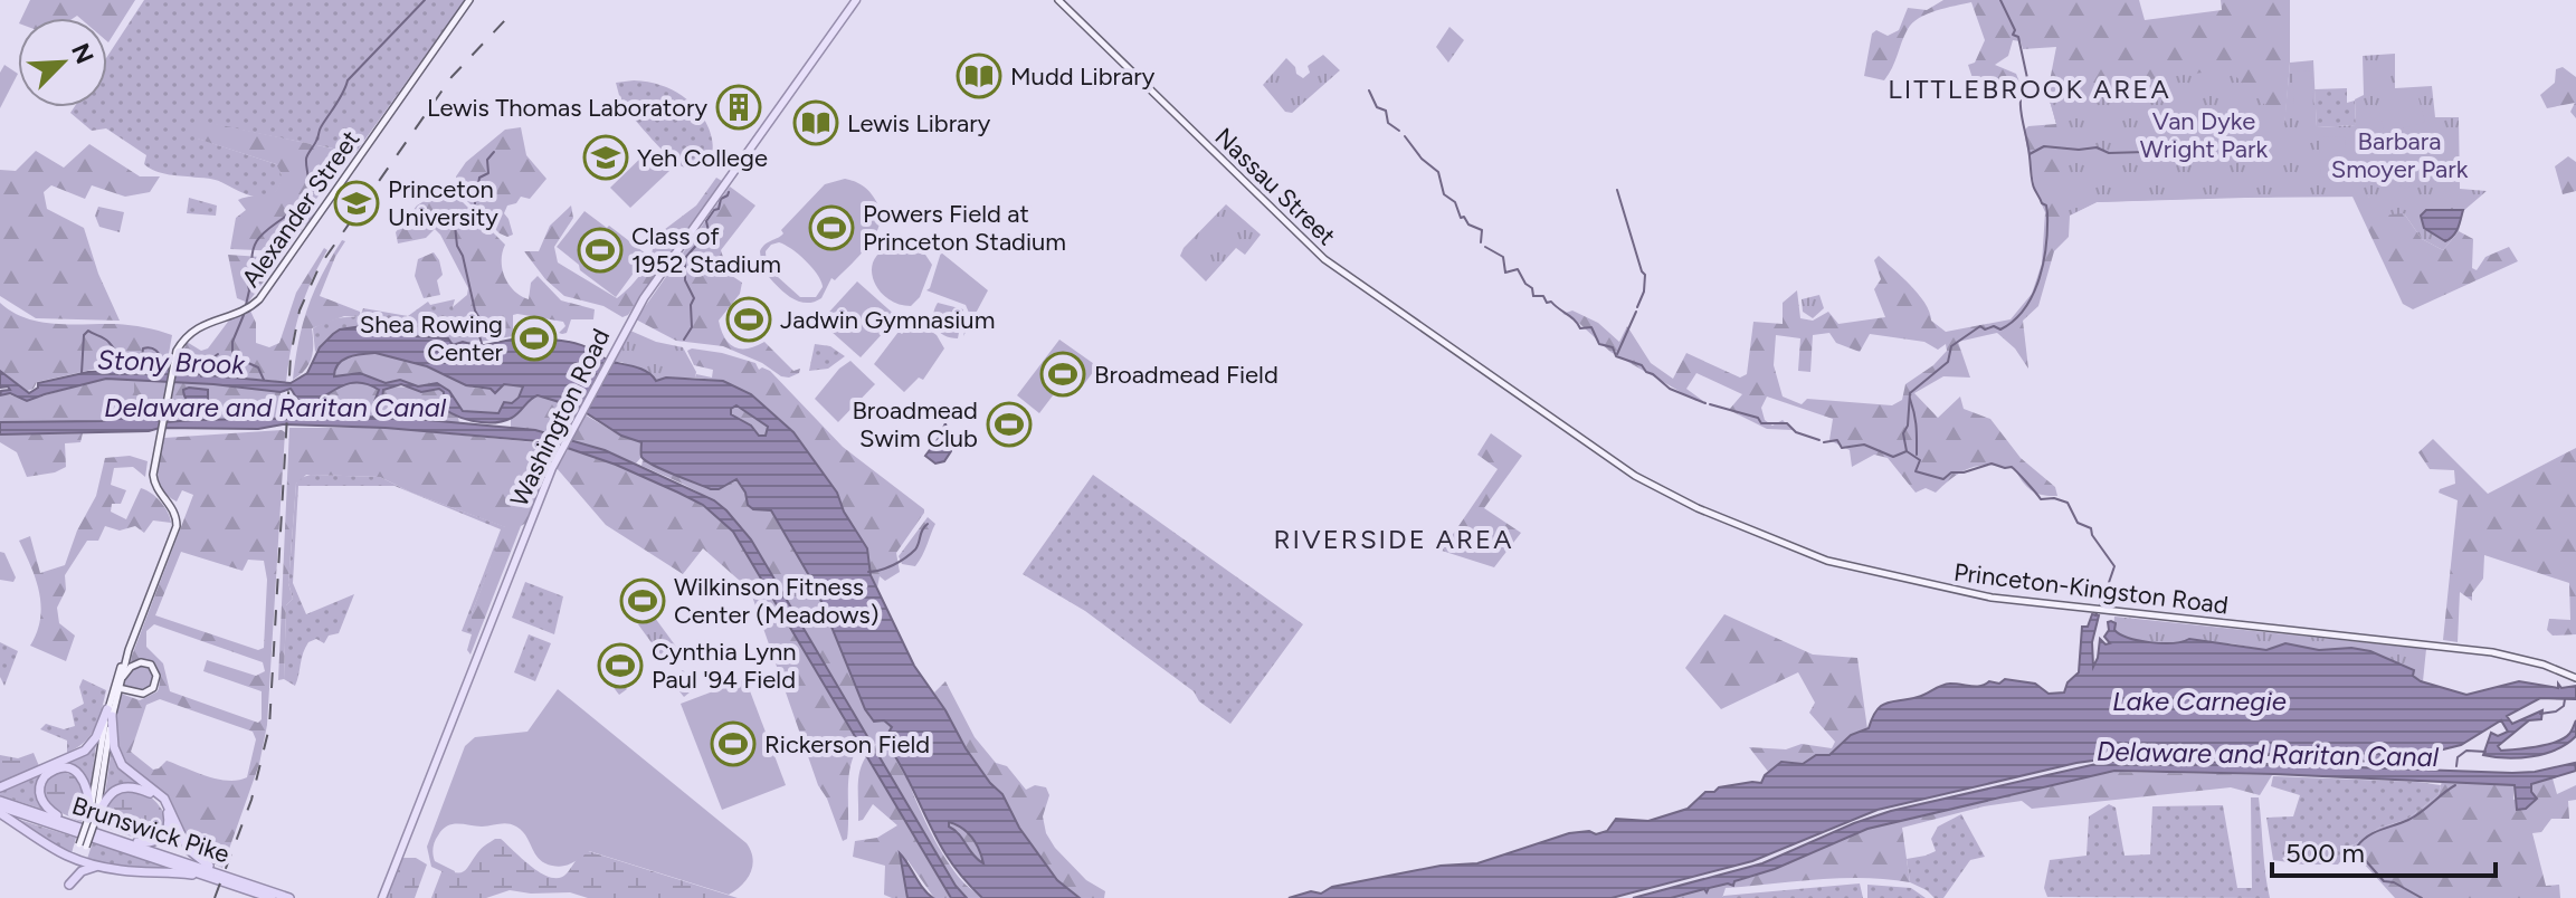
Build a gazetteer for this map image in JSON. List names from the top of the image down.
{
  "streets": {
    "highway": ["Brunswick Pike"],
    "main road": [
      "Nassau Street",
      "Alexander Street",
      "Washington Road",
      "Princeton-Kingston Road"
    ]
  },
  "crossings": [
    ["Nassau Street", "Princeton-Kingston Road"]
  ],
  "districts": ["LITTLEBROOK AREA", "RIVERSIDE AREA"],
  "water": ["Stony Brook", "Delaware and Raritan Canal", "Lake Carnegie"],
  "parks": ["Van Dyke Wright Park", "Barbara Smoyer Park"],
  "places": {
    "library": ["Mudd Library", "Lewis Library"],
    "building": ["Lewis Thomas Laboratory"],
    "school or university": ["Yeh College", "Princeton University"],
    "sports": [
      "Powers Field at Princeton Stadium",
      "Class of 1952 Stadium",
      "Jadwin Gymnasium",
      "Shea Rowing Center",
      "Broadmead Field",
      "Broadmead Swim Club",
      "Wilkinson Fitness Center (Meadows)",
      "Cynthia Lynn Paul '94 Field",
      "Rickerson Field"
    ]
  },
  "scale_bar": "500 m",
  "north": "top right"
}
